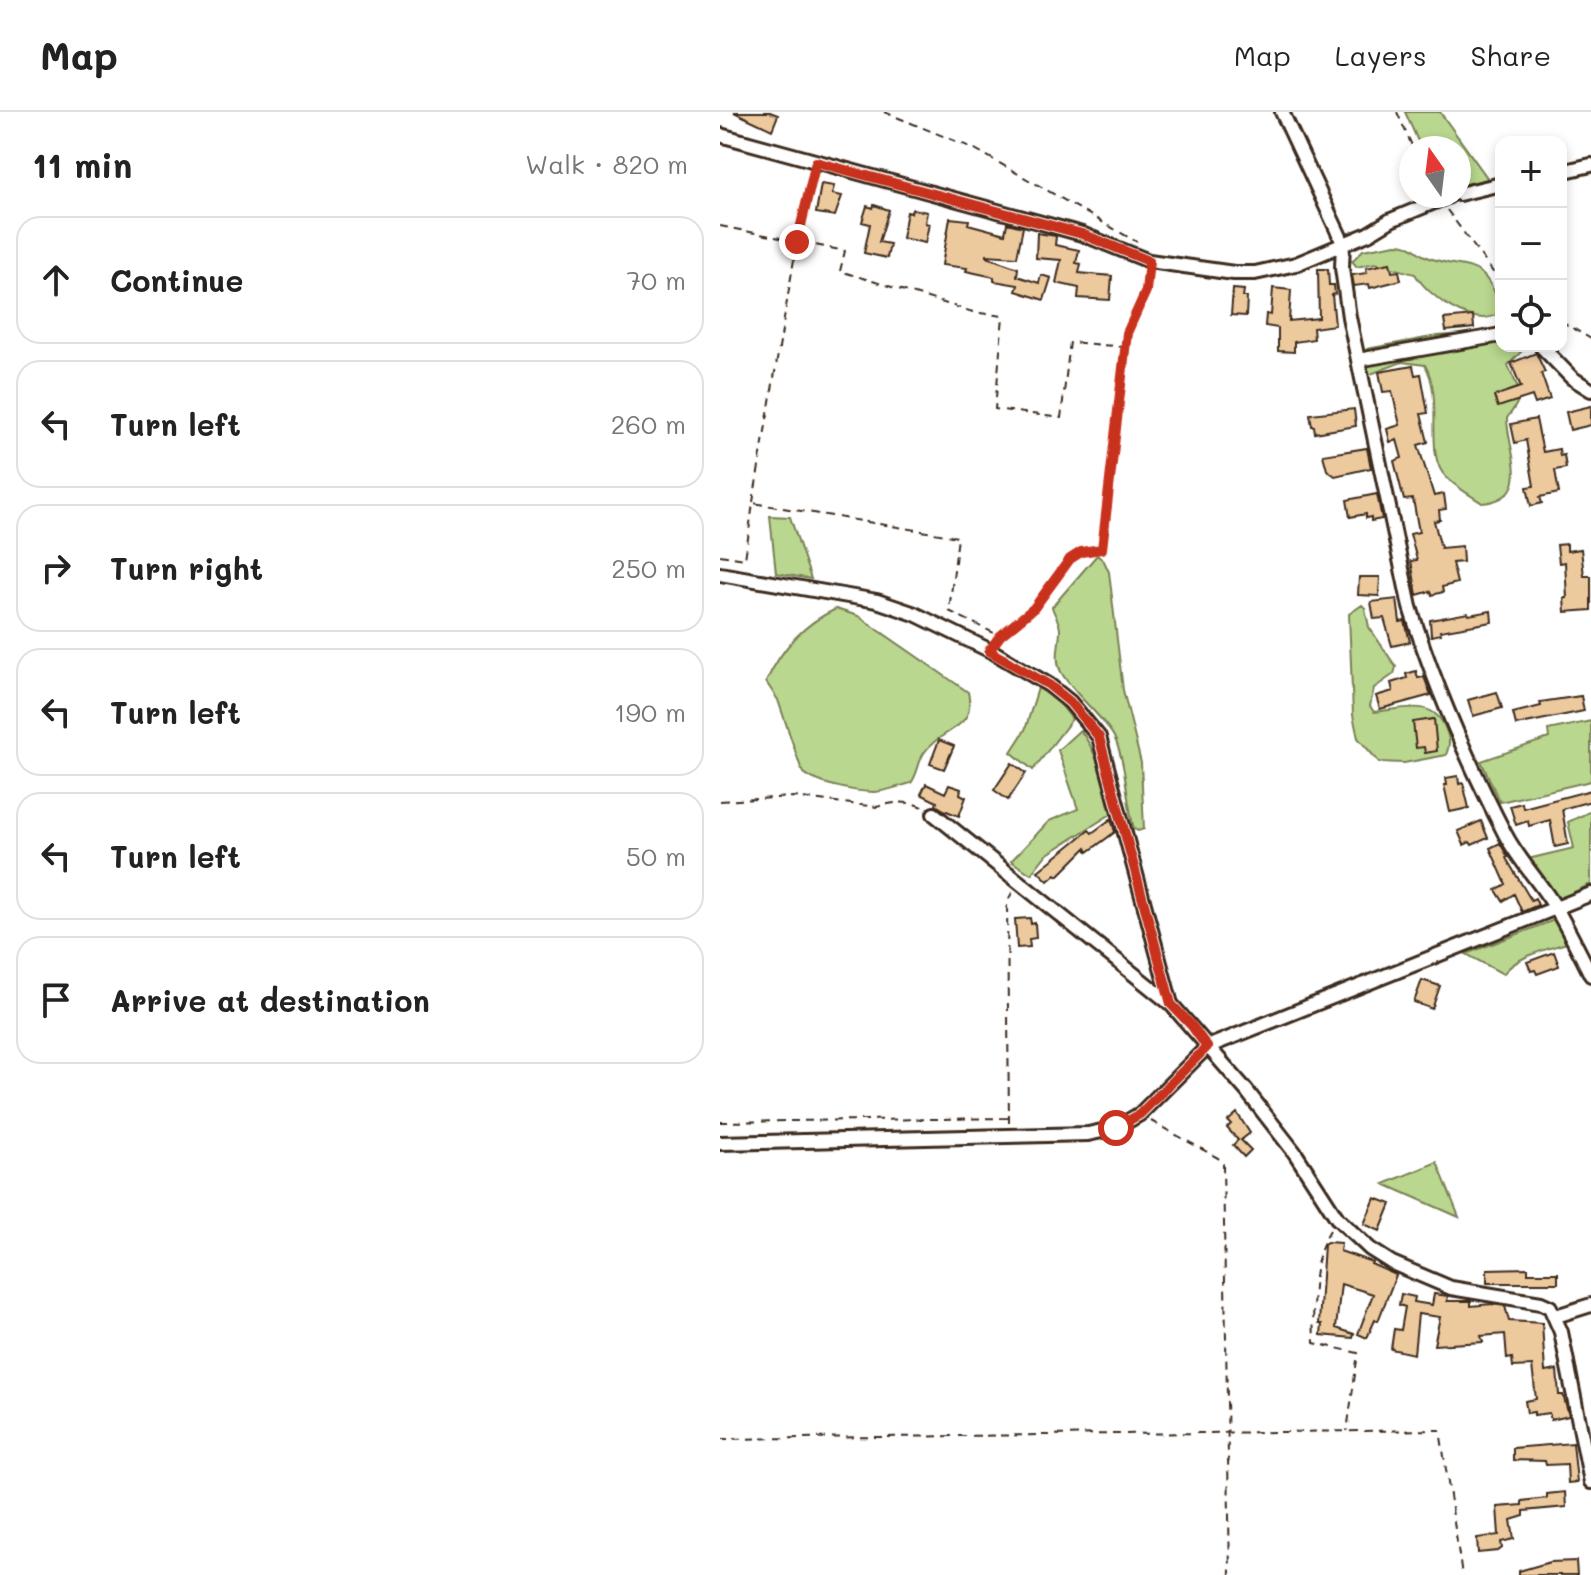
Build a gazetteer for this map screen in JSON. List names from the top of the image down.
{
  "north": "top",
  "page": {
    "header": "Map",
    "nav": ["Map", "Layers", "Share"],
    "heading": ["11 min", "Walk · 820 m"],
    "map_buttons": ["+", "−"],
    "list": [
      ["Continue", "70 m"],
      ["Turn left", "260 m"],
      ["Turn right", "250 m"],
      ["Turn left", "190 m"],
      ["Turn left", "50 m"],
      "Arrive at destination"
    ]
  }
}
